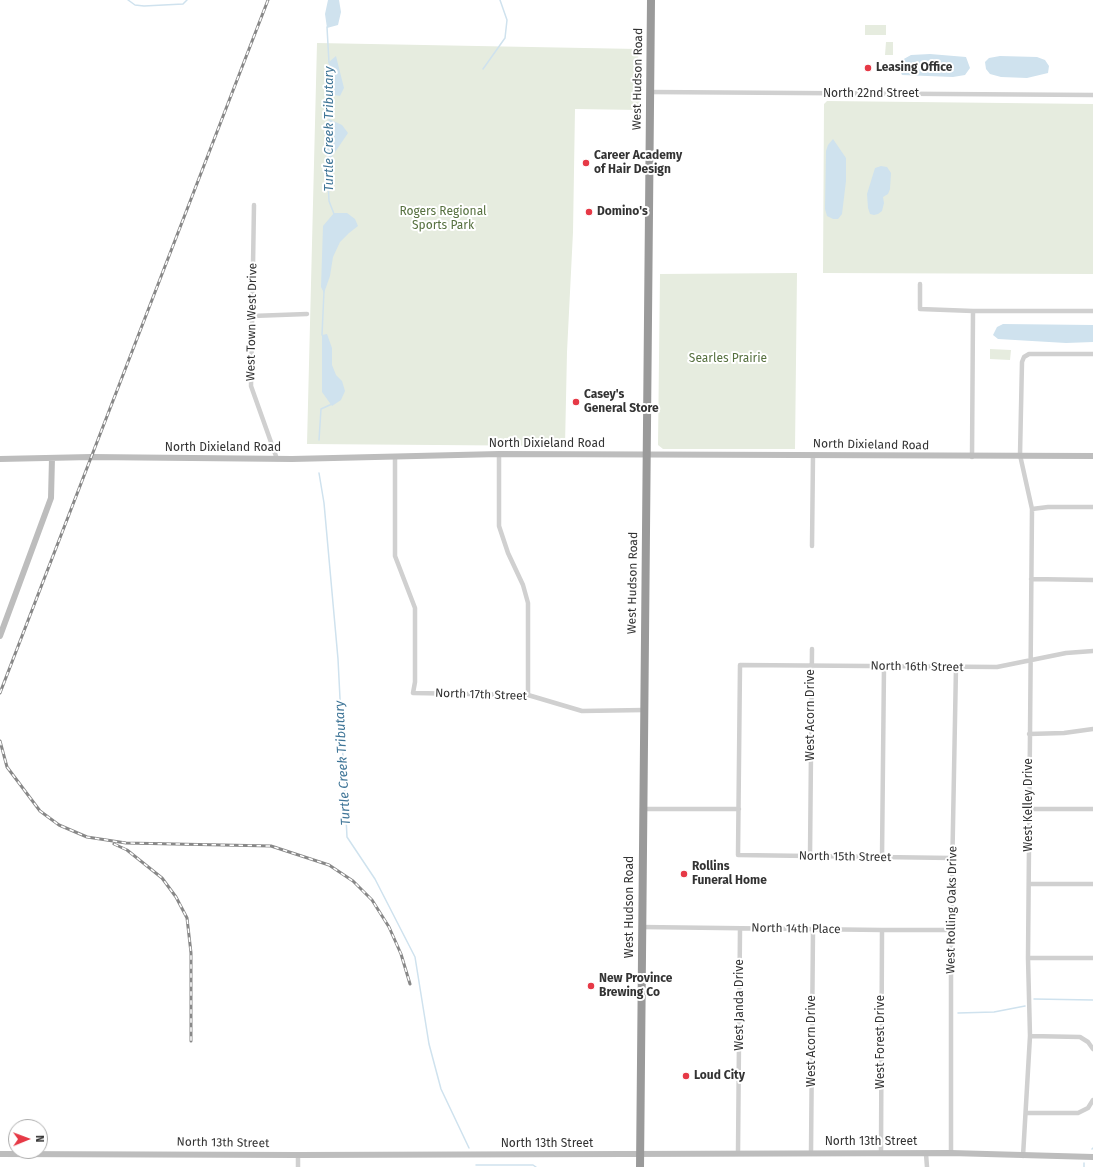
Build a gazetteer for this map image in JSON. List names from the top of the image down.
{
  "streets": {
    "highway": ["West Hudson Road"],
    "main road": ["North Dixieland Road", "North 13th Street"],
    "street": [
      "North 22nd Street",
      "West Town West Drive",
      "North 16th Street",
      "North 17th Street",
      "West Acorn Drive",
      "West Kelley Drive",
      "North 15th Street",
      "West Rolling Oaks Drive",
      "North 14th Place",
      "West Janda Drive",
      "West Forest Drive"
    ]
  },
  "crossings": [
    ["West Hudson Road", "North 22nd Street"],
    ["West Hudson Road", "North Dixieland Road"],
    ["West Hudson Road", "North 17th Street"],
    ["West Hudson Road", "North 14th Place"],
    ["West Hudson Road", "North 13th Street"],
    ["West Town West Drive", "North Dixieland Road"],
    ["North Dixieland Road", "North 17th Street"],
    ["North Dixieland Road", "West Kelley Drive"],
    ["North 16th Street", "West Acorn Drive"],
    ["North 16th Street", "West Kelley Drive"],
    ["North 16th Street", "North 15th Street"],
    ["North 16th Street", "West Rolling Oaks Drive"],
    ["West Acorn Drive", "North 15th Street"],
    ["West Acorn Drive", "North 14th Place"],
    ["West Acorn Drive", "North 13th Street"],
    ["West Kelley Drive", "North 13th Street"],
    ["North 15th Street", "West Rolling Oaks Drive"],
    ["West Rolling Oaks Drive", "North 14th Place"],
    ["West Rolling Oaks Drive", "North 13th Street"],
    ["North 14th Place", "West Janda Drive"],
    ["North 14th Place", "West Forest Drive"],
    ["West Janda Drive", "North 13th Street"],
    ["West Forest Drive", "North 13th Street"]
  ],
  "water": ["Turtle Creek Tributary"],
  "parks": ["Rogers Regional Sports Park", "Searles Prairie"],
  "places": [
    "Leasing Office",
    "Career Academy of Hair Design",
    "Domino's",
    "Casey's General Store",
    "Rollins Funeral Home",
    "New Province Brewing Co",
    "Loud City"
  ],
  "north": "right"
}
